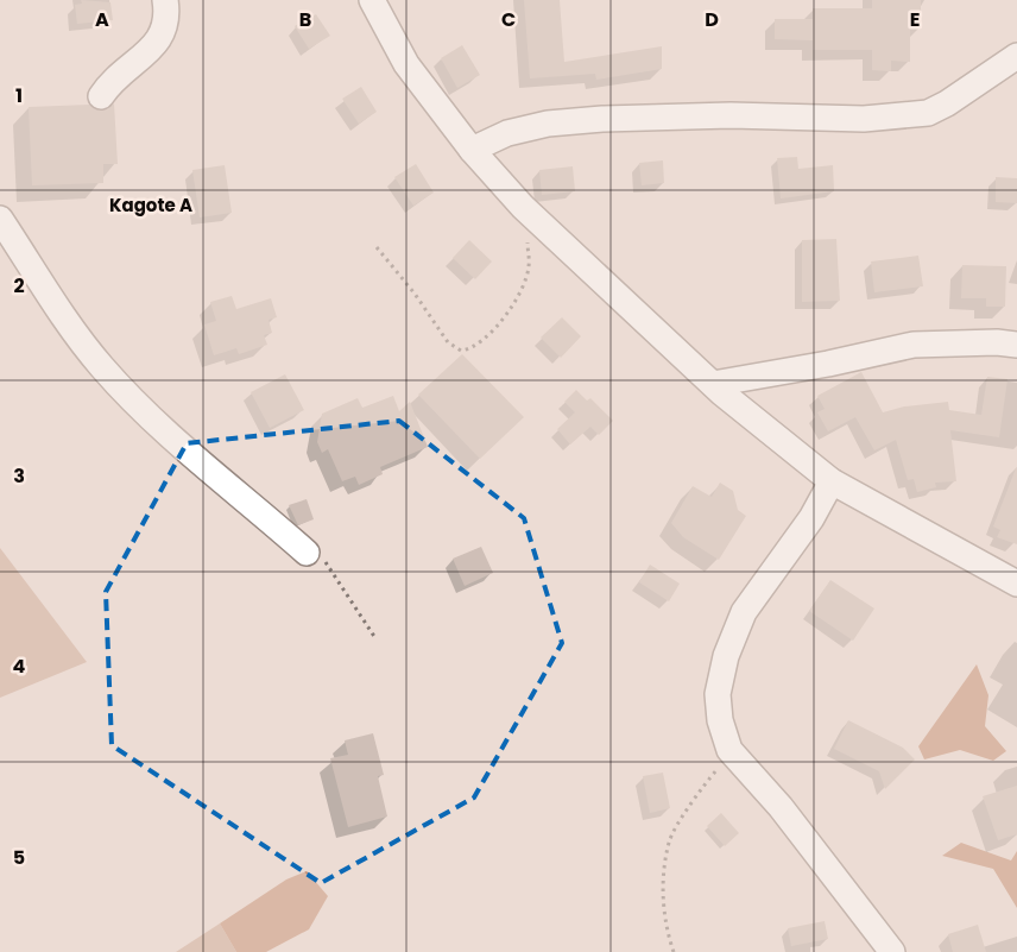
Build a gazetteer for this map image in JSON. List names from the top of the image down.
{
  "districts": ["Kagote A"],
  "grid": {
    "columns": [
      "A",
      "B",
      "C",
      "D",
      "E"
    ],
    "rows": [
      "1",
      "2",
      "3",
      "4",
      "5"
    ]
  }
}
